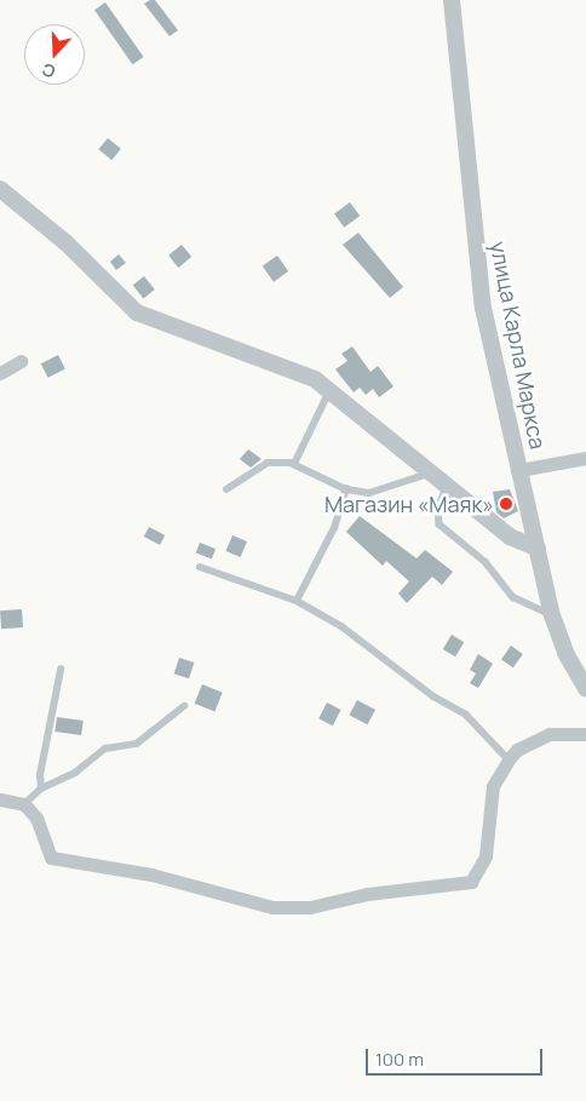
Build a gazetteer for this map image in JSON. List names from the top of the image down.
{
  "streets": {
    "street": ["улица Карла Маркса"]
  },
  "places": ["Магазин «Маяк»"],
  "scale_bar": "100 m",
  "north": "bottom"
}
